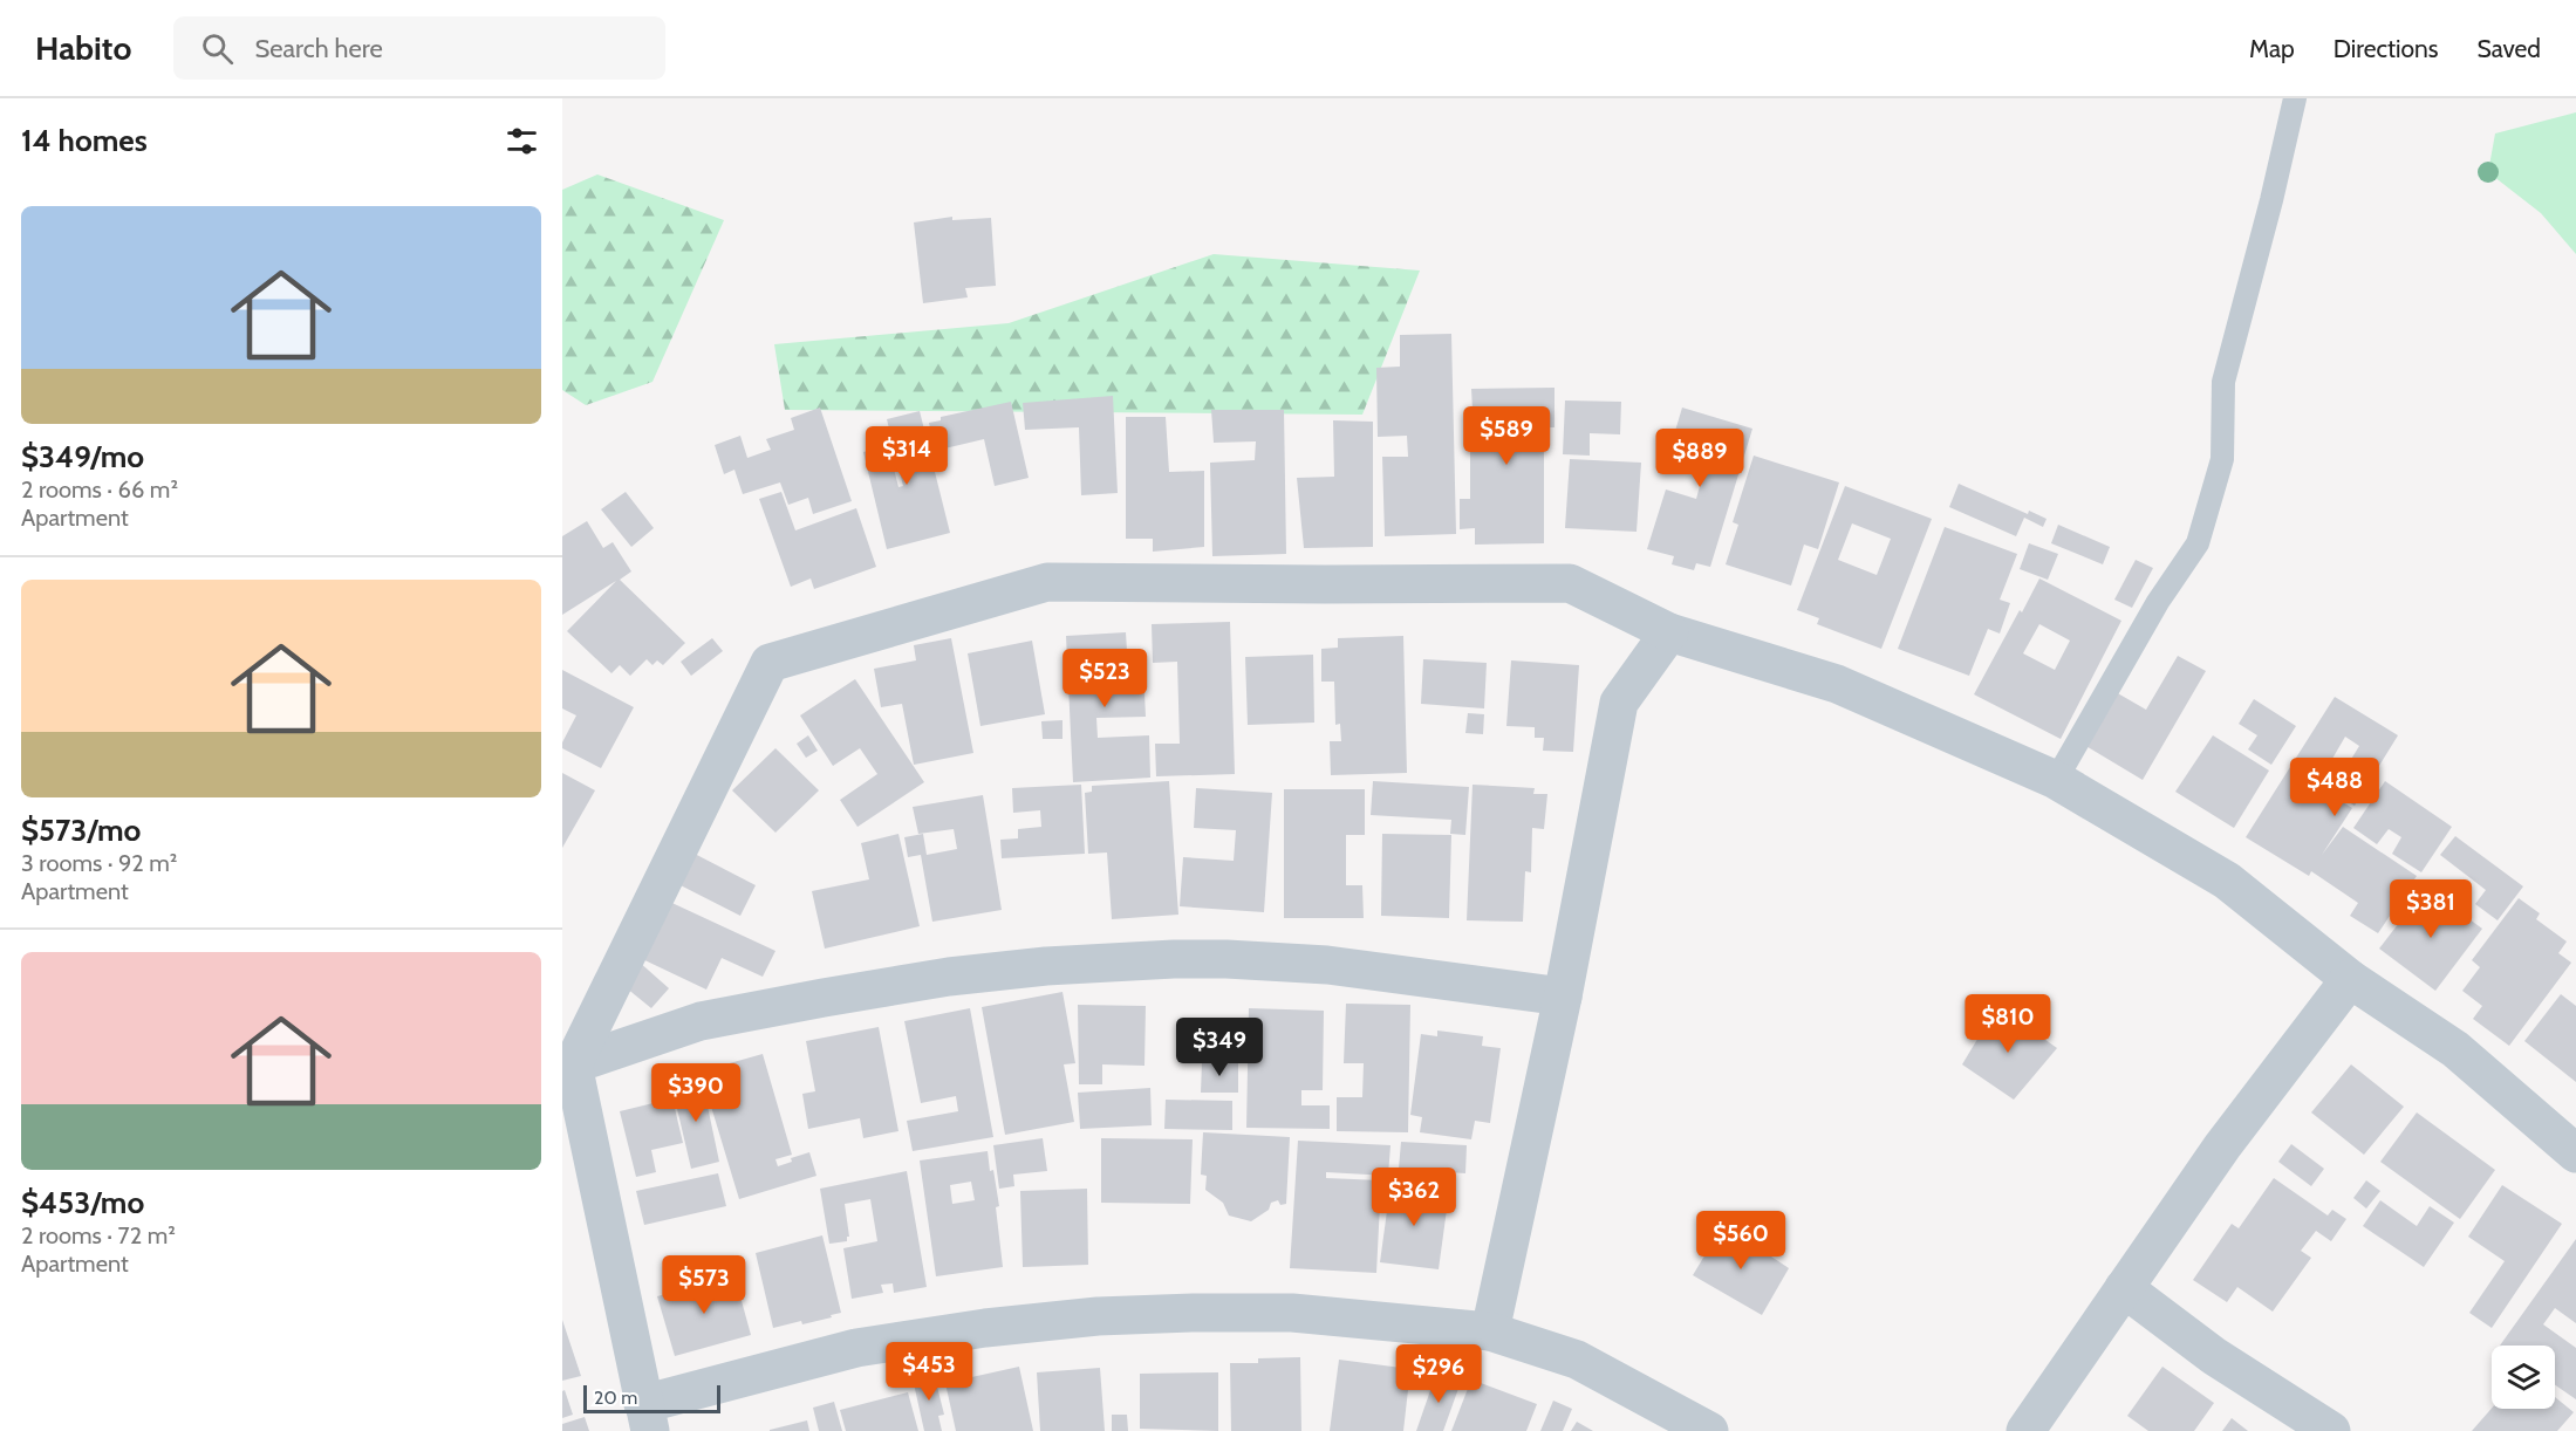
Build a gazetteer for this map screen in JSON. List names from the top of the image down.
{
  "scale_bar": "20 m",
  "page": {
    "header": "Habito",
    "search": "Search here",
    "nav": ["Map", "Directions", "Saved"],
    "heading": "14 homes",
    "list": [
      {
        "name": "$349/mo",
        "note": "2 rooms · 66 m² · Apartment"
      },
      {
        "name": "$573/mo",
        "note": "3 rooms · 92 m² · Apartment"
      },
      {
        "name": "$453/mo",
        "note": "2 rooms · 72 m² · Apartment"
      }
    ],
    "price": [
      "$589",
      "$314",
      "$889",
      "$523",
      "$488",
      "$381",
      "$810",
      "$349",
      "$390",
      "$362",
      "$560",
      "$573",
      "$453",
      "$296"
    ],
    "scale": "20 m"
  }
}
